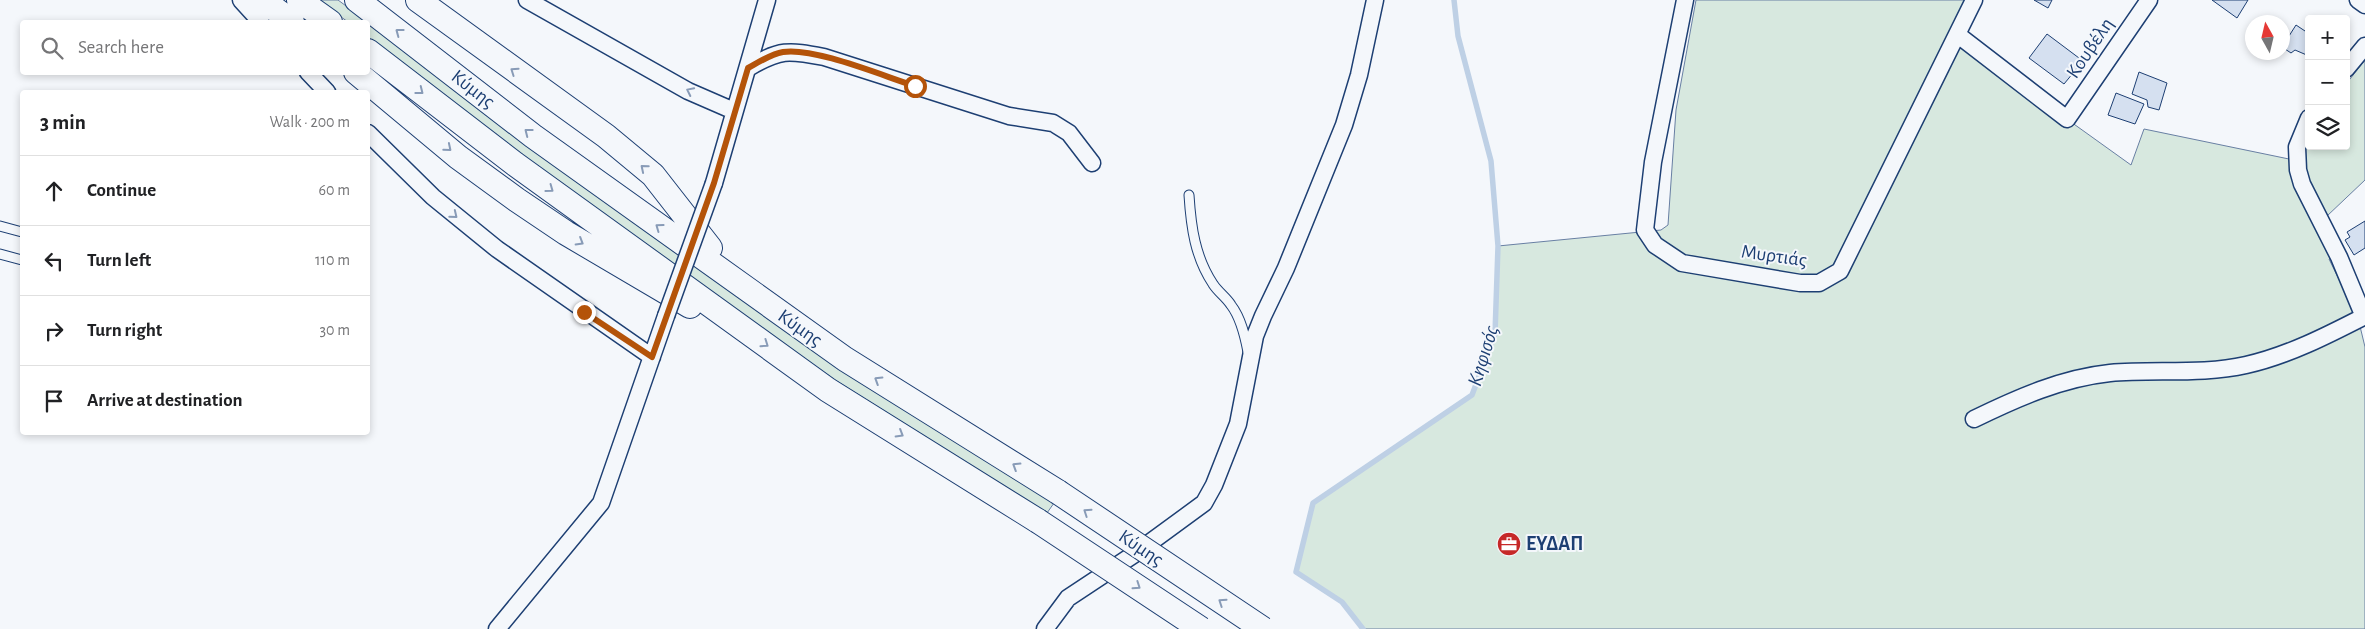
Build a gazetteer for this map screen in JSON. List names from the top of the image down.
{
  "streets": {
    "main road": ["Κύμης"],
    "street": ["Κουβέλη", "Μυρτιάς"]
  },
  "crossings": [
    ["Κουβέλη", "Μυρτιάς"]
  ],
  "water": ["Κηφισός"],
  "places": {
    "office": ["ΕΥΔΑΠ"]
  },
  "north": "top",
  "page": {
    "map_buttons": ["+", "−"],
    "search": "Search here",
    "heading": ["3 min", "Walk · 200 m"],
    "list": [
      ["Continue", "60 m"],
      ["Turn left", "110 m"],
      ["Turn right", "30 m"],
      "Arrive at destination"
    ]
  }
}
